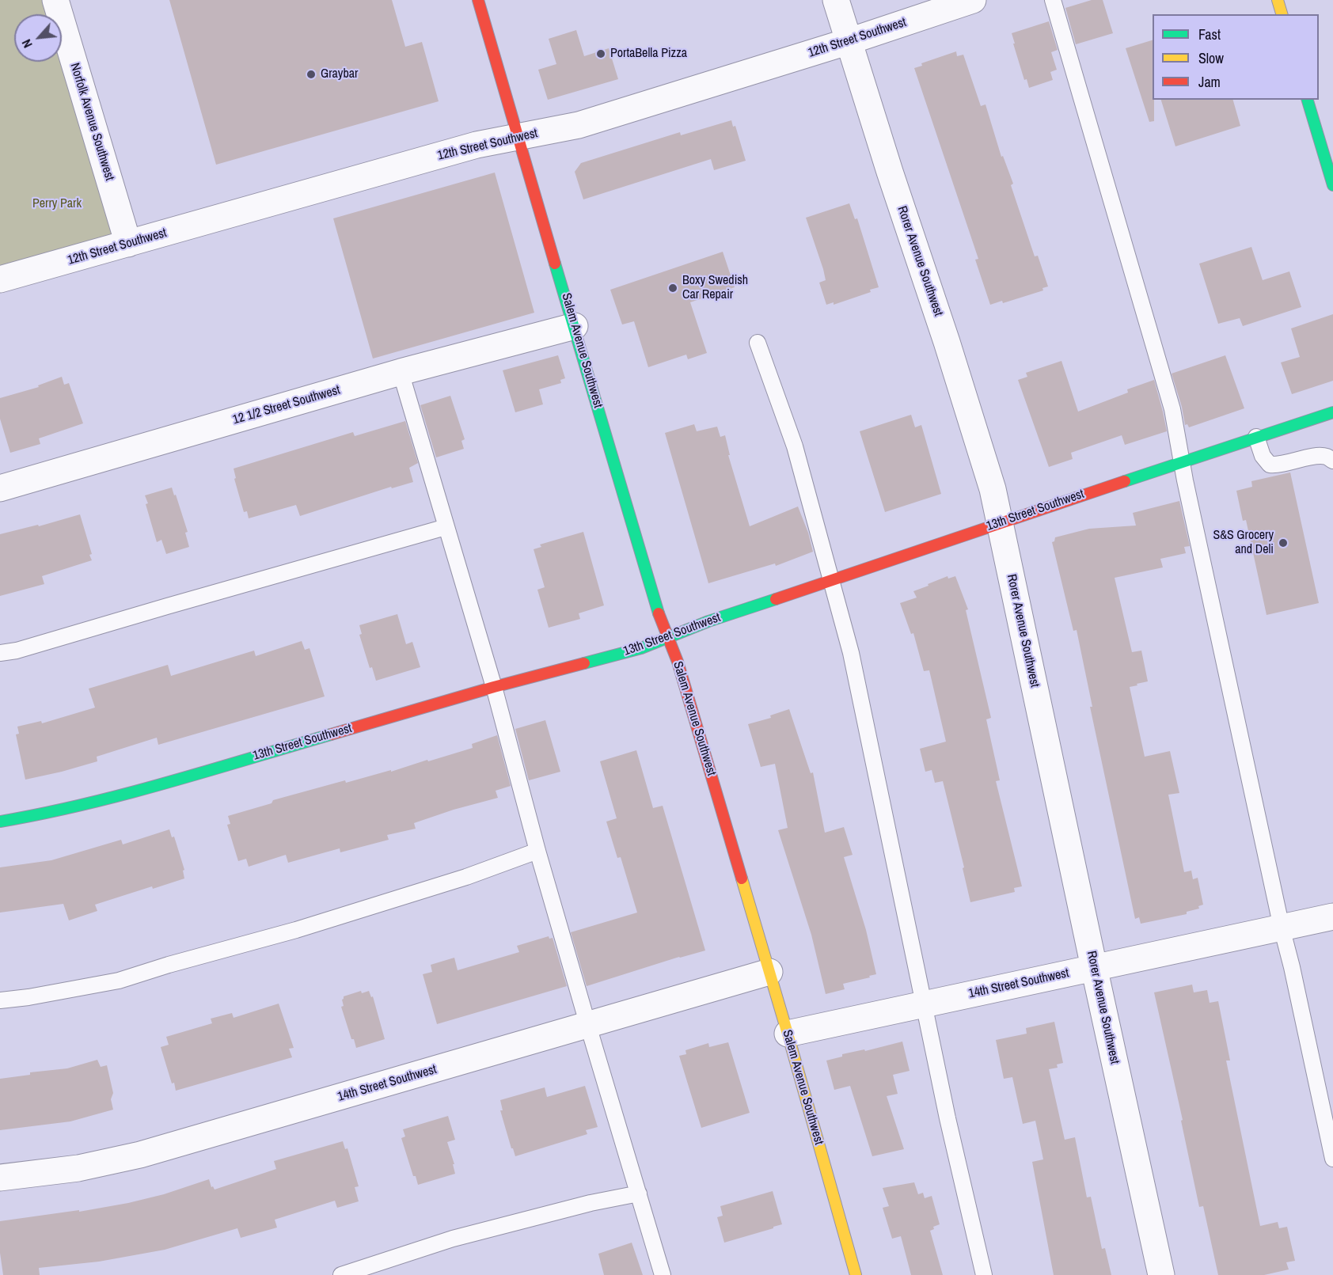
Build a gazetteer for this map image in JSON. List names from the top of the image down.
{
  "streets": {
    "street": [
      "12th Street Southwest",
      "Norfolk Avenue Southwest",
      "Rorer Avenue Southwest",
      "Salem Avenue Southwest",
      "12 1/2 Street Southwest",
      "13th Street Southwest",
      "14th Street Southwest"
    ]
  },
  "crossings": [
    ["12th Street Southwest", "Norfolk Avenue Southwest"],
    ["12th Street Southwest", "Rorer Avenue Southwest"],
    ["12th Street Southwest", "Salem Avenue Southwest"],
    ["Rorer Avenue Southwest", "13th Street Southwest"],
    ["Rorer Avenue Southwest", "14th Street Southwest"],
    ["Salem Avenue Southwest", "12 1/2 Street Southwest"],
    ["Salem Avenue Southwest", "13th Street Southwest"],
    ["Salem Avenue Southwest", "14th Street Southwest"]
  ],
  "parks": ["Perry Park"],
  "places": [
    "PortaBella Pizza",
    "Graybar",
    "Boxy Swedish Car Repair",
    "S&S Grocery and Deli"
  ],
  "legend": ["Fast", "Slow", "Jam"],
  "north": "bottom left"
}
